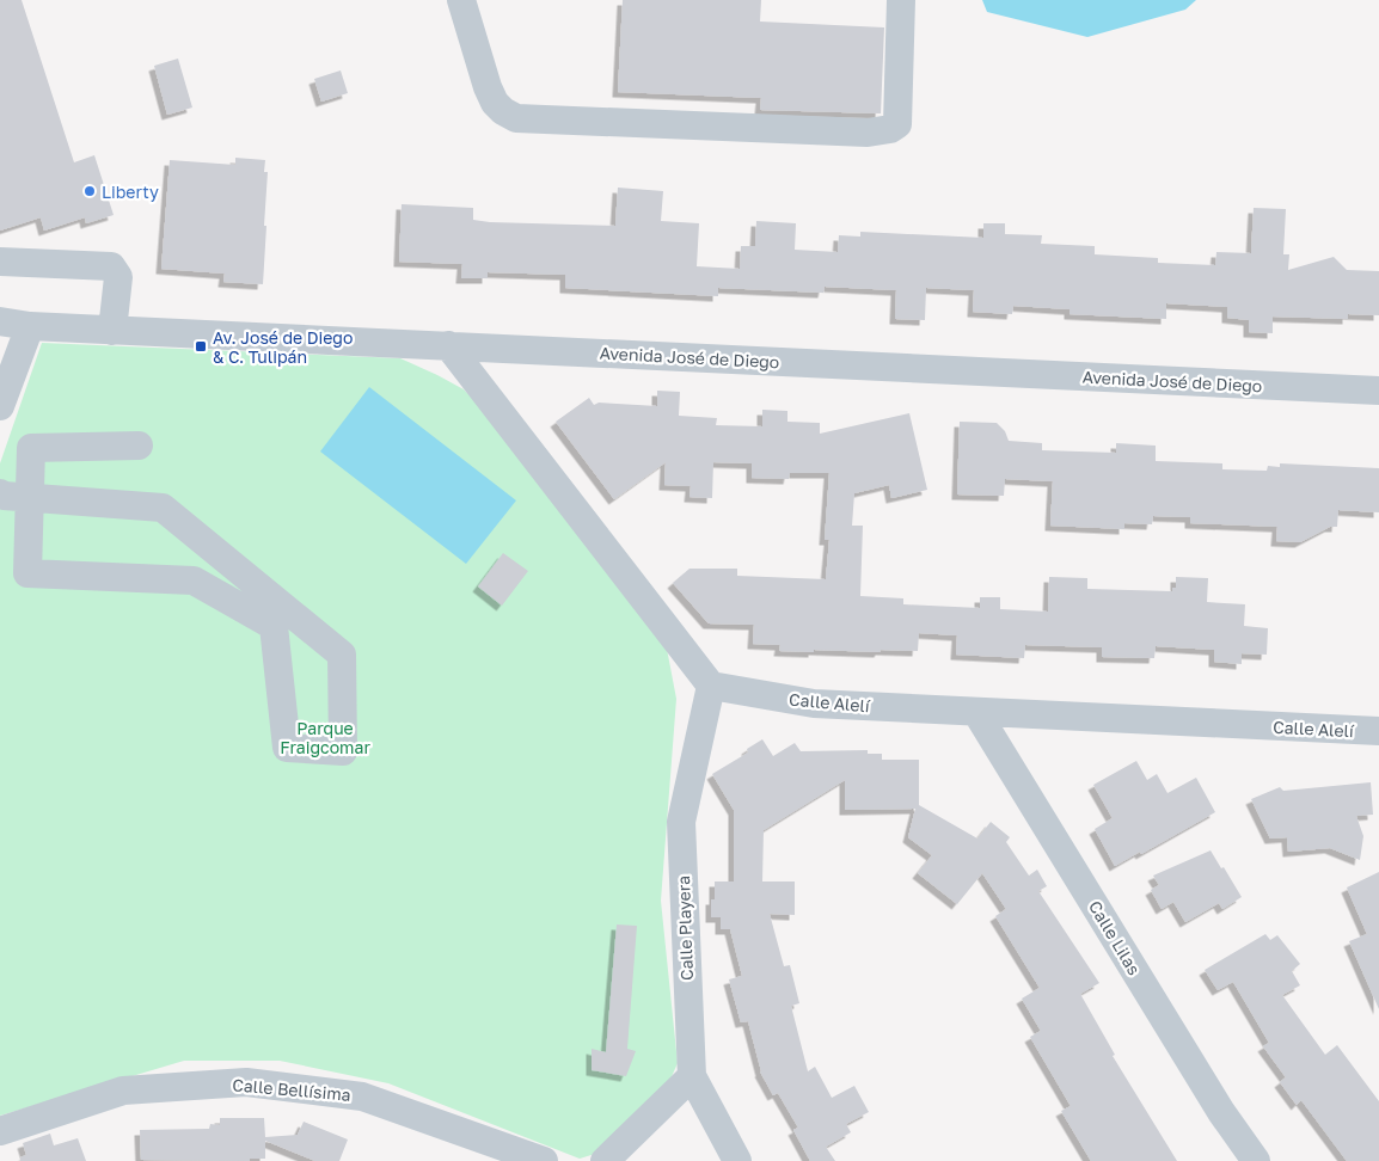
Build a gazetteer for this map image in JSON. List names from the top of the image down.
{
  "streets": {
    "street": [
      "Avenida José de Diego",
      "Calle Alelí",
      "Calle Playera",
      "Calle Lilas",
      "Calle Bellísima"
    ]
  },
  "crossings": [
    ["Calle Alelí", "Calle Playera"],
    ["Calle Alelí", "Calle Lilas"]
  ],
  "parks": ["Parque Fraigcomar"],
  "places": {
    "other": ["Liberty"],
    "transit": ["Av. José de Diego & C. Tulipán"]
  }
}
